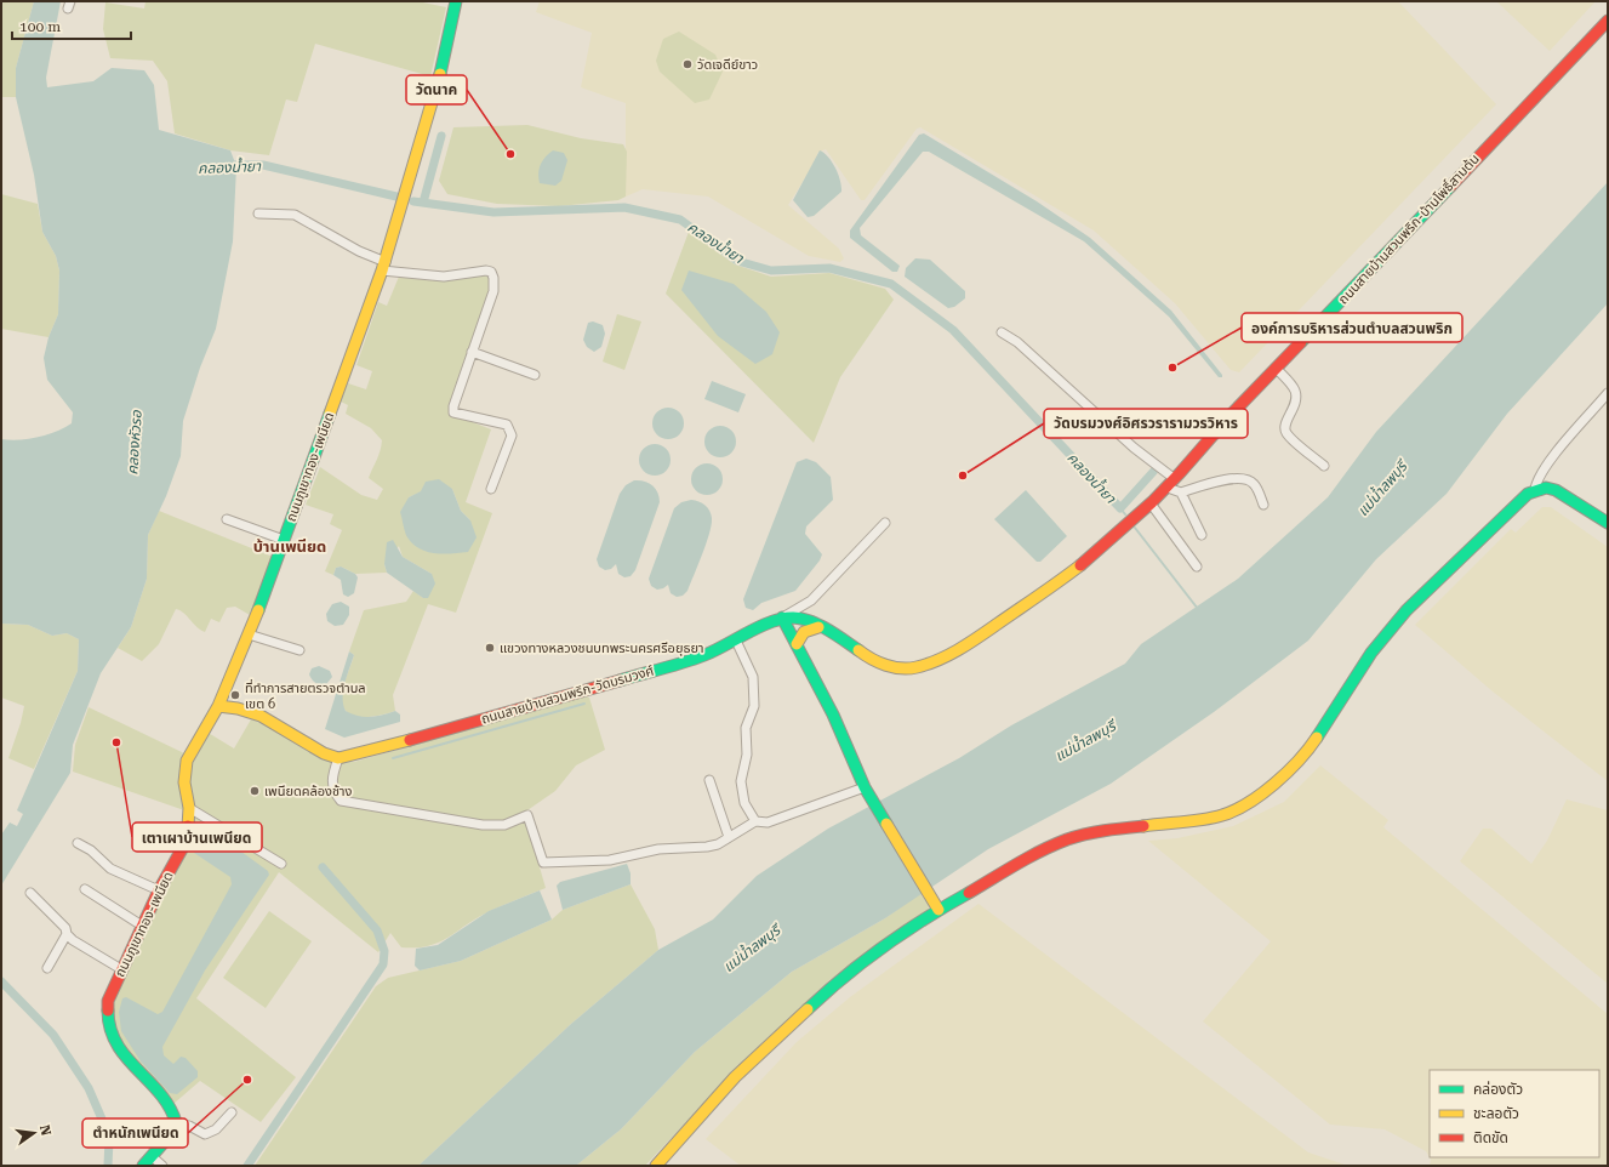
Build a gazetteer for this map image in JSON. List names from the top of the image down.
{
  "streets": {
    "street": ["ถนนสายบ้านสวนพริก-บ้านโพธิ์สามต้น", "ถนนภูเขาทอง-เพนียด", "ถนนสายบ้านสวนพริก-วัดบรมวงศ์"]
  },
  "crossings": [
    ["ถนนสายบ้านสวนพริก-บ้านโพธิ์สามต้น", "ถนนสายบ้านสวนพริก-วัดบรมวงศ์"]
  ],
  "districts": ["บ้านเพนียด"],
  "water": ["คลองน้ำยา", "คลองหัวรอ", "แม่น้ำลพบุรี"],
  "places": [
    "วัดเจดีย์ขาว",
    "วัดนาค",
    "องค์การบริหารส่วนตำบลสวนพริก",
    "วัดบรมวงศ์อิศรวรารามวรวิหาร",
    "แขวงทางหลวงชนบทพระนครศรีอยุธยา",
    "ที่ทำการสายตรวจตำบล เขต 6",
    "เตาเผาบ้านเพนียด",
    "เพนียดคล้องช้าง",
    "ตำหนักเพนียด"
  ],
  "legend": ["คล่องตัว", "ชะลอตัว", "ติดขัด"],
  "scale_bar": "100 m",
  "north": "right"
}
